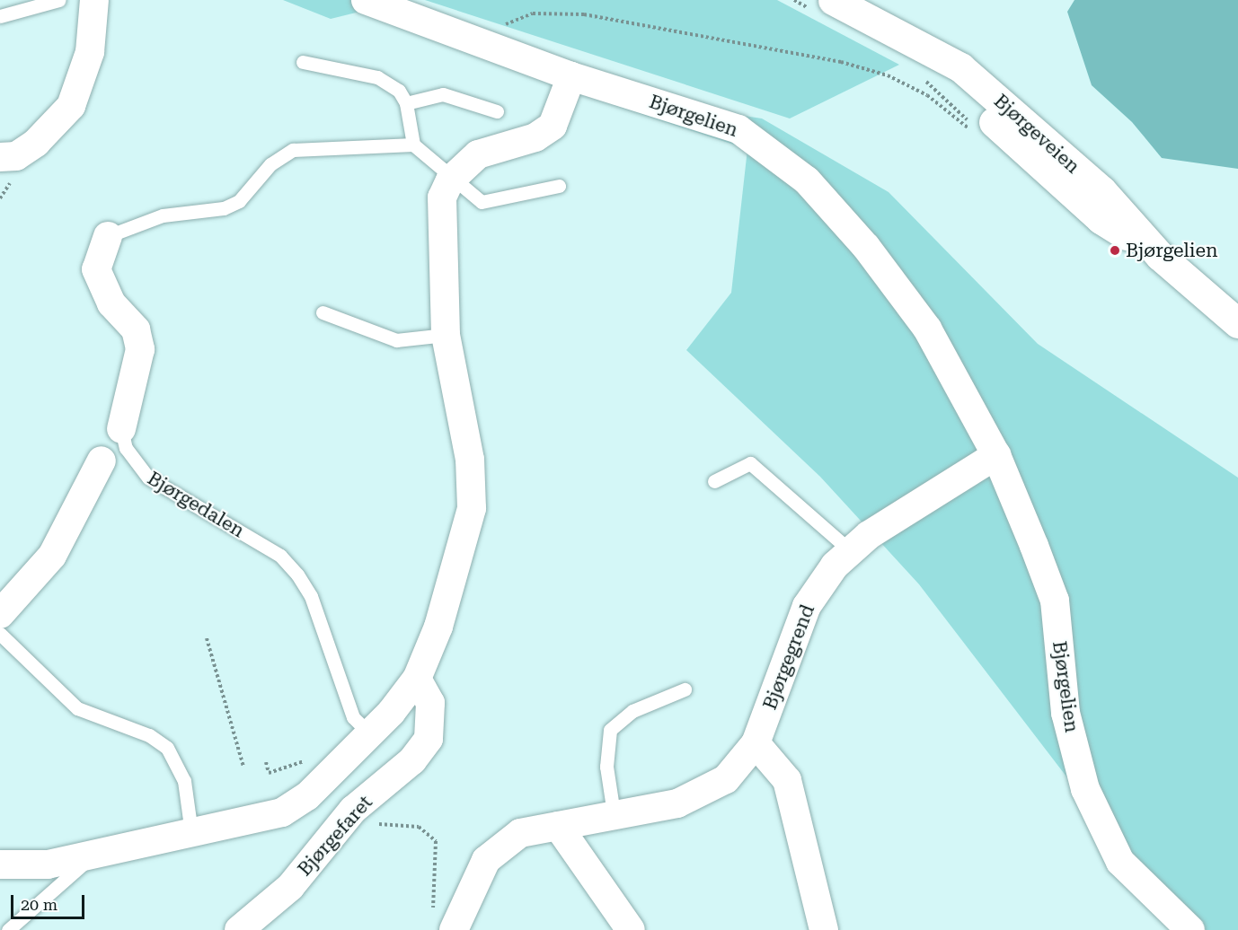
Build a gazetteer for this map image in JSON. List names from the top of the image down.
{
  "streets": {
    "main road": ["Bjørgeveien"],
    "street": [
      "Bjørgelien",
      "Bjørgedalen",
      "Bjørgegrend",
      "Bjørgefaret"
    ]
  },
  "crossings": [
    ["Bjørgelien", "Bjørgegrend"]
  ],
  "places": ["Bjørgelien"],
  "scale_bar": "20 m"
}
